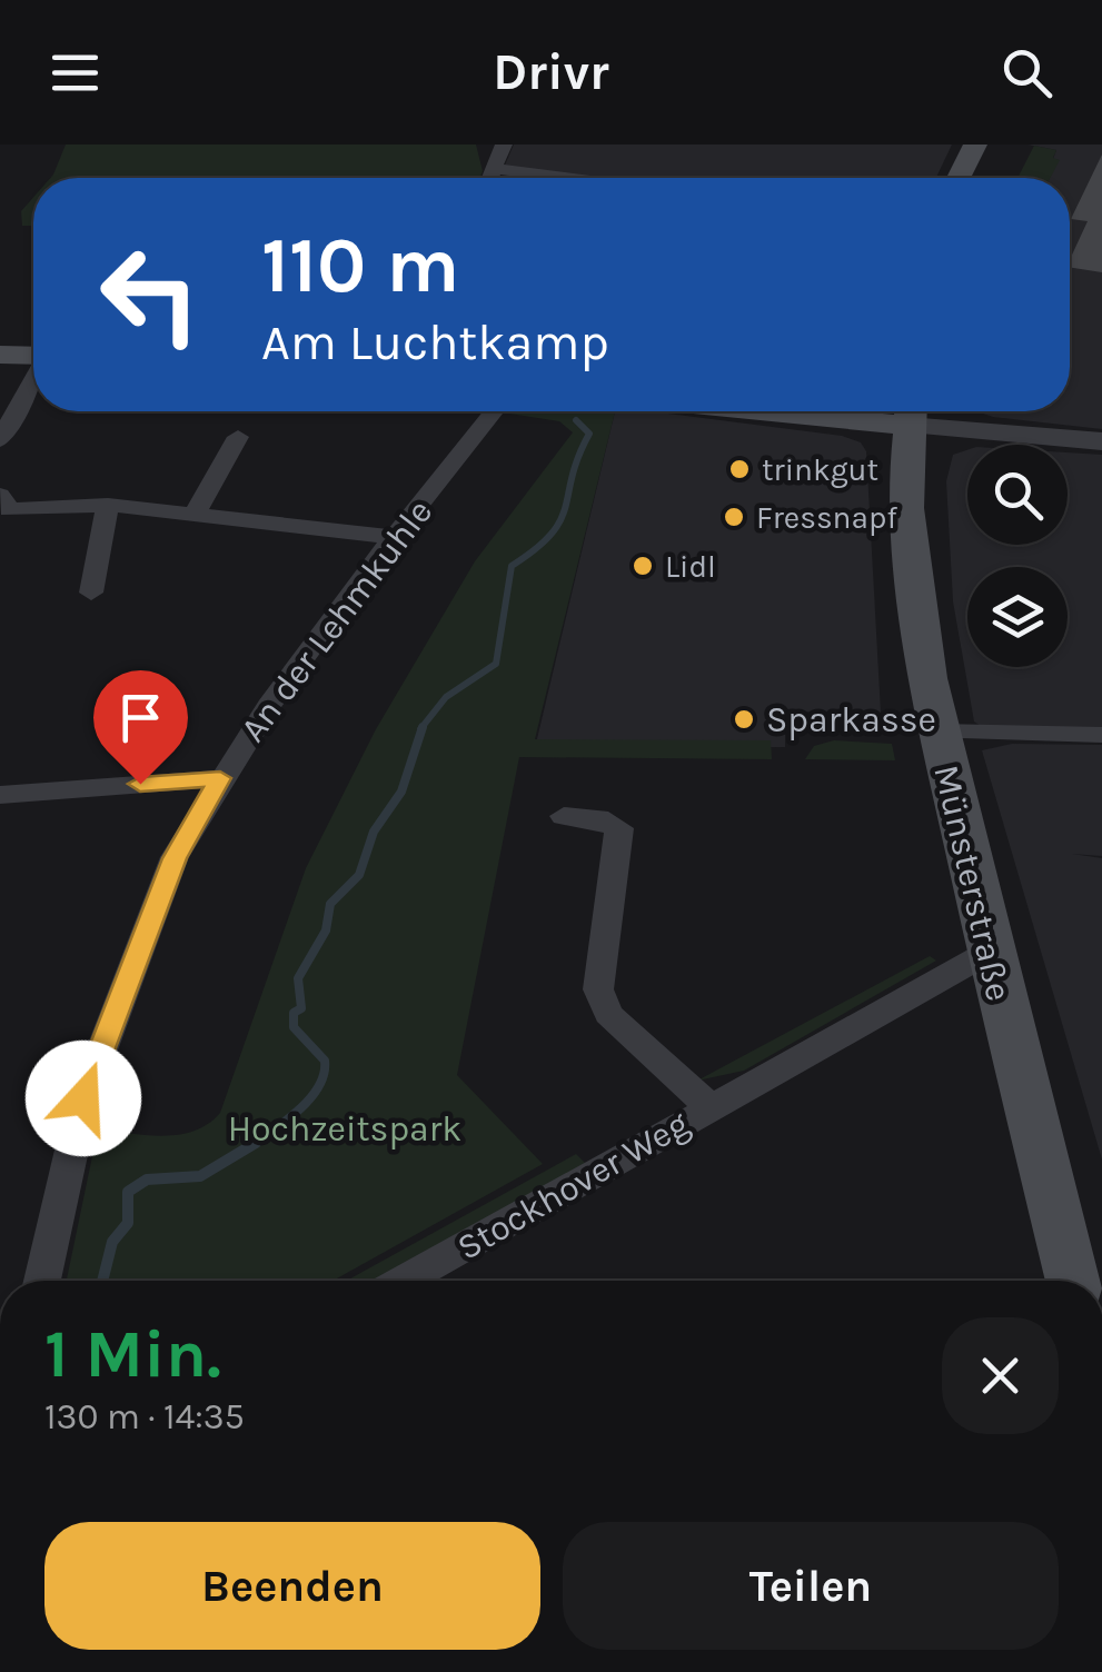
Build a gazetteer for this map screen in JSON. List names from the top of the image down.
{
  "streets": {
    "main road": ["Münsterstraße"],
    "street": ["An der Lehmkuhle", "Stockhover Weg"]
  },
  "crossings": [
    ["Münsterstraße", "Stockhover Weg"]
  ],
  "parks": ["Hochzeitspark"],
  "places": [
    "trinkgut",
    "Fressnapf",
    "Lidl",
    "Sparkasse"
  ],
  "page": {
    "header": "Drivr",
    "turn": ["110 m", "Am Luchtkamp"],
    "heading": ["1 Min.", "130 m · 14:35"],
    "buttons": ["Beenden", "Teilen"]
  }
}
